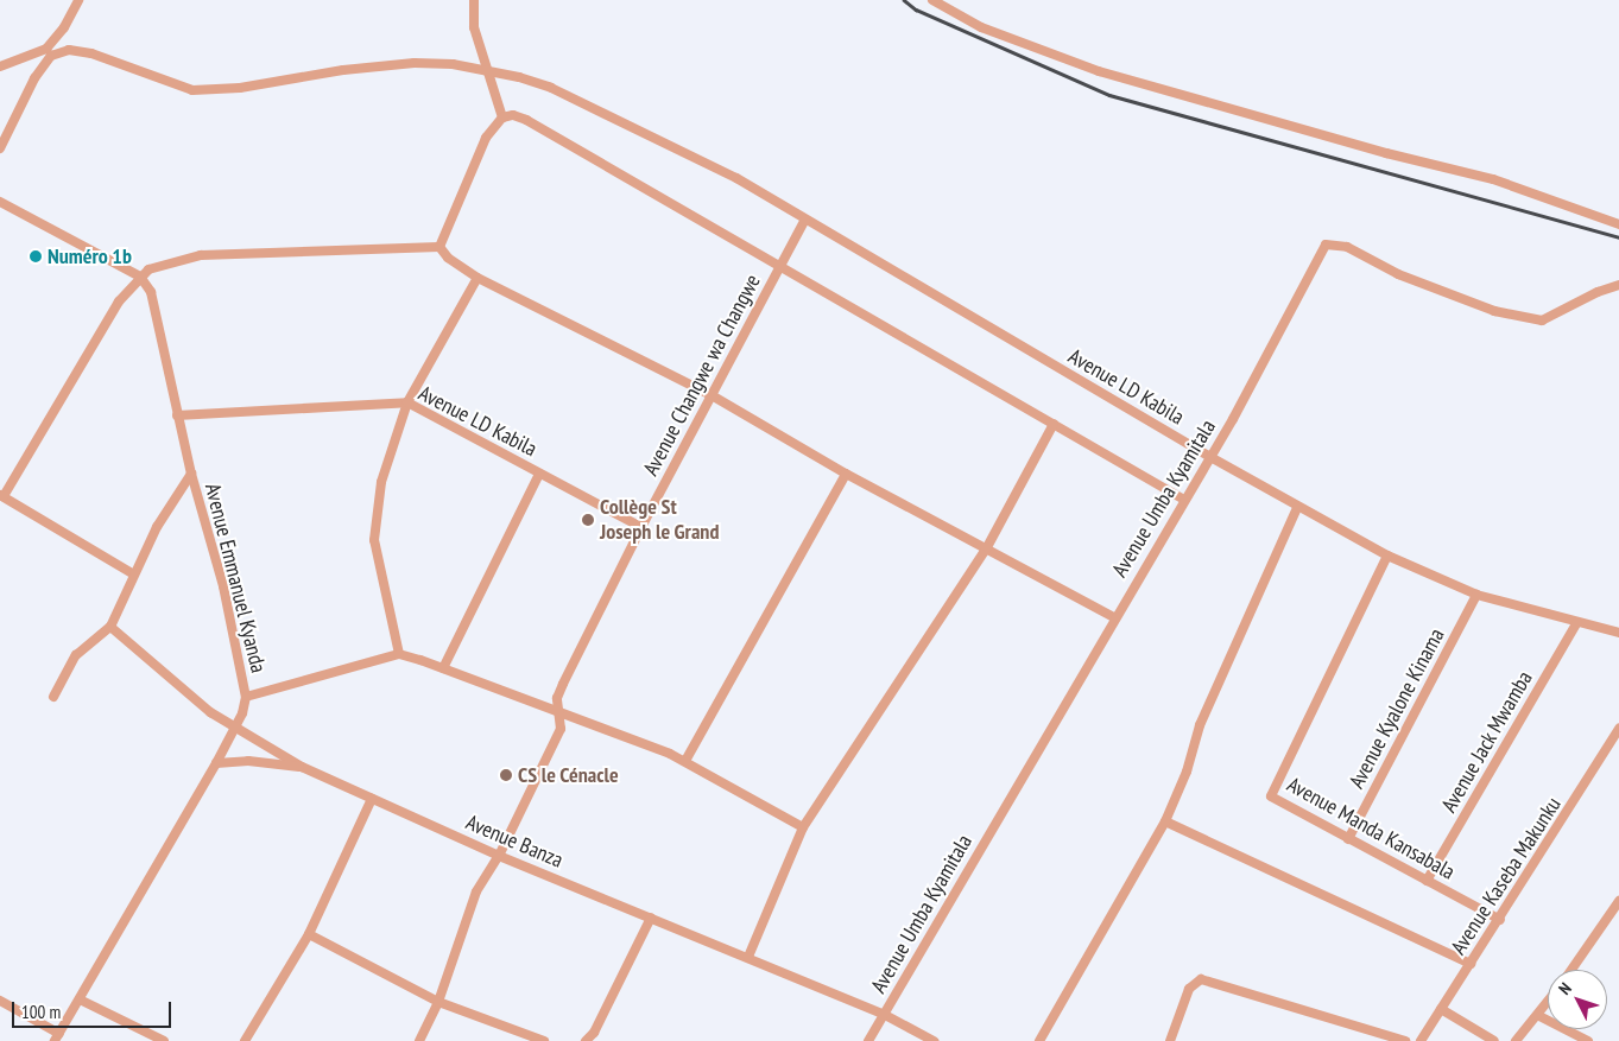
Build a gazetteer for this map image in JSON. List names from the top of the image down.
{
  "streets": {
    "street": [
      "Avenue Changwe wa Changwe",
      "Avenue LD Kabila",
      "Avenue Umba Kyamitala",
      "Avenue Emmanuel Kyanda",
      "Avenue Kyalone Kinama",
      "Avenue Jack Mwamba",
      "Avenue Manda Kansabala",
      "Avenue Banza",
      "Avenue Kaseba Makunku"
    ]
  },
  "crossings": [
    ["Avenue Changwe wa Changwe", "Avenue LD Kabila"],
    ["Avenue Changwe wa Changwe", "Avenue Banza"],
    ["Avenue LD Kabila", "Avenue Umba Kyamitala"],
    ["Avenue LD Kabila", "Avenue Emmanuel Kyanda"],
    ["Avenue LD Kabila", "Avenue Kyalone Kinama"],
    ["Avenue LD Kabila", "Avenue Jack Mwamba"],
    ["Avenue LD Kabila", "Avenue Manda Kansabala"],
    ["Avenue Umba Kyamitala", "Avenue Banza"],
    ["Avenue Emmanuel Kyanda", "Avenue Banza"],
    ["Avenue Kyalone Kinama", "Avenue Manda Kansabala"],
    ["Avenue Jack Mwamba", "Avenue Manda Kansabala"],
    ["Avenue Manda Kansabala", "Avenue Kaseba Makunku"]
  ],
  "places": ["Numéro 1b", "Collège St Joseph le Grand", "CS le Cénacle"],
  "scale_bar": "100 m",
  "north": "top left"
}
